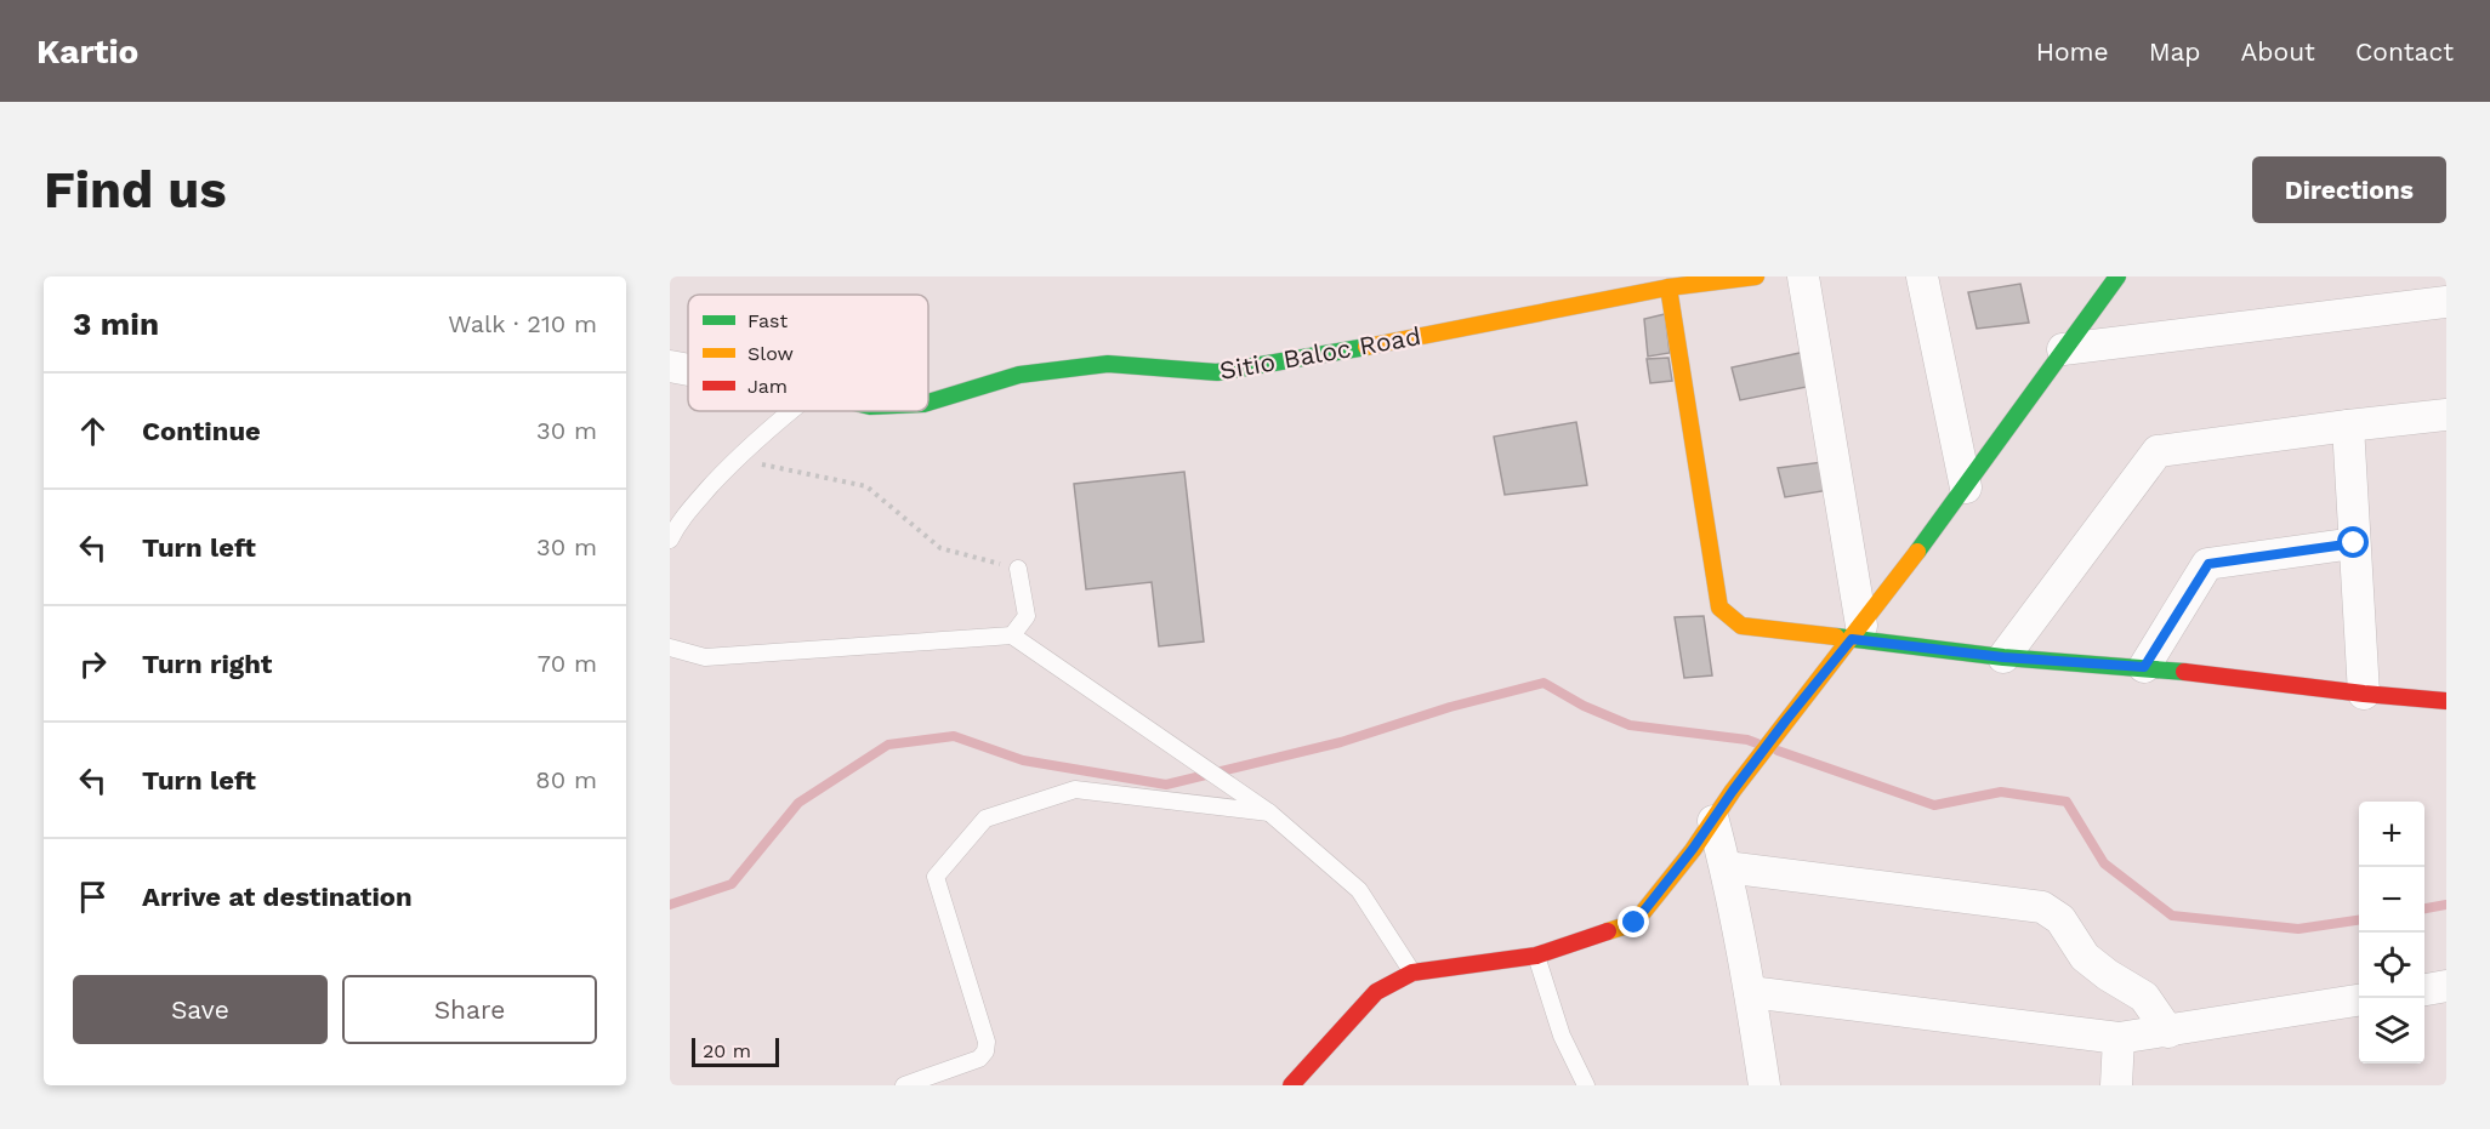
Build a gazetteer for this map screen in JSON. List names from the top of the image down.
{
  "streets": {
    "street": ["Sitio Baloc Road"]
  },
  "legend": ["Fast", "Slow", "Jam"],
  "scale_bar": "20 m",
  "page": {
    "header": "Kartio",
    "nav": [
      "Home",
      "Map",
      "About",
      "Contact"
    ],
    "buttons": [
      "Directions",
      ["Save", "Share"]
    ],
    "title": "Find us",
    "heading": ["3 min", "Walk · 210 m"],
    "list": [
      ["Continue", "30 m"],
      ["Turn left", "30 m"],
      ["Turn right", "70 m"],
      ["Turn left", "80 m"],
      "Arrive at destination"
    ],
    "map_buttons": ["+", "−"],
    "scale": "20 m"
  }
}
